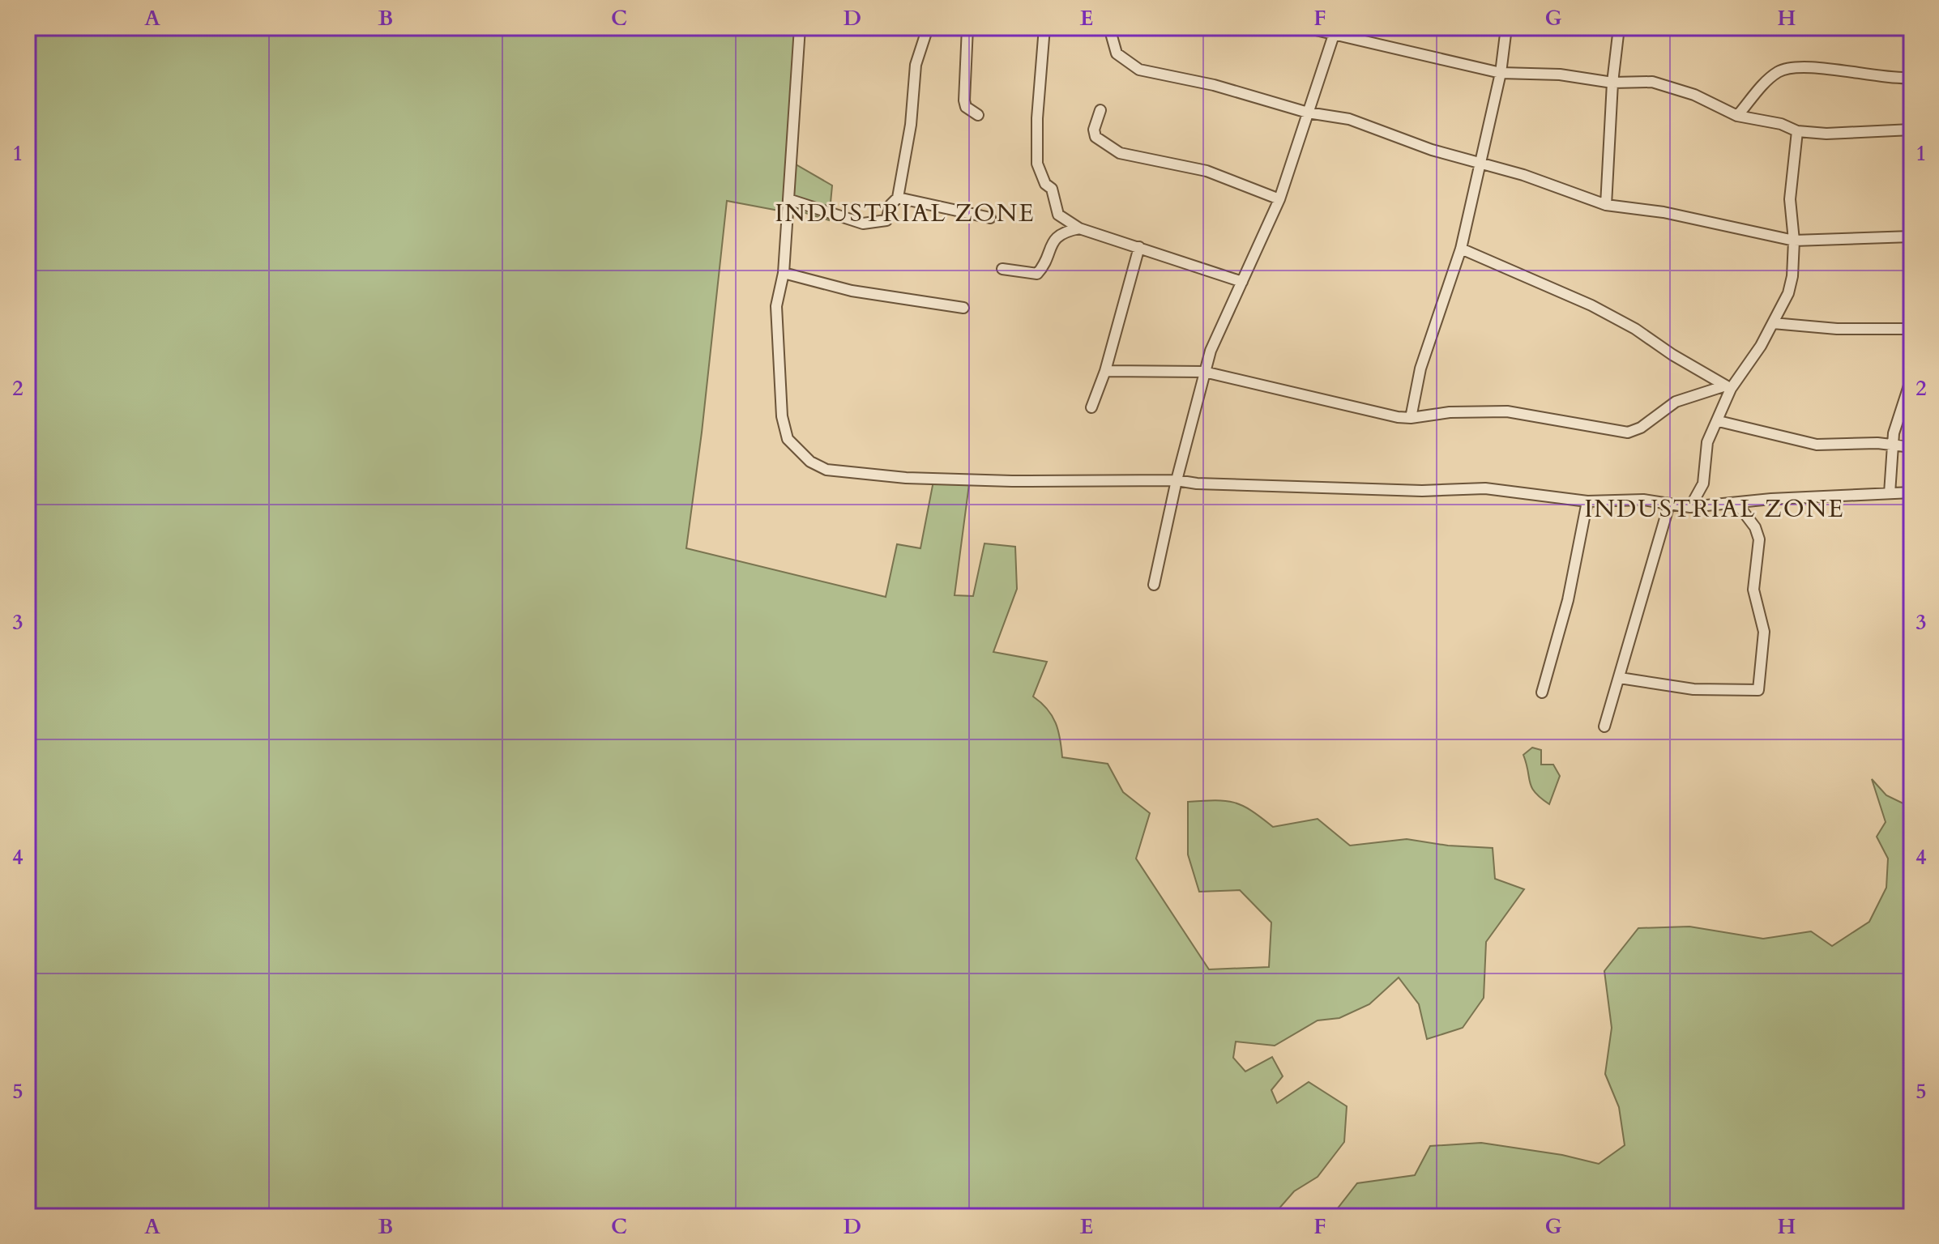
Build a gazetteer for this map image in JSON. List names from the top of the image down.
{
  "districts": ["INDUSTRIAL ZONE", "INDUSTRIAL ZONE"],
  "grid": {
    "columns": [
      "A",
      "B",
      "C",
      "D",
      "E",
      "F",
      "G",
      "H"
    ],
    "rows": [
      "1",
      "2",
      "3",
      "4",
      "5"
    ]
  }
}
